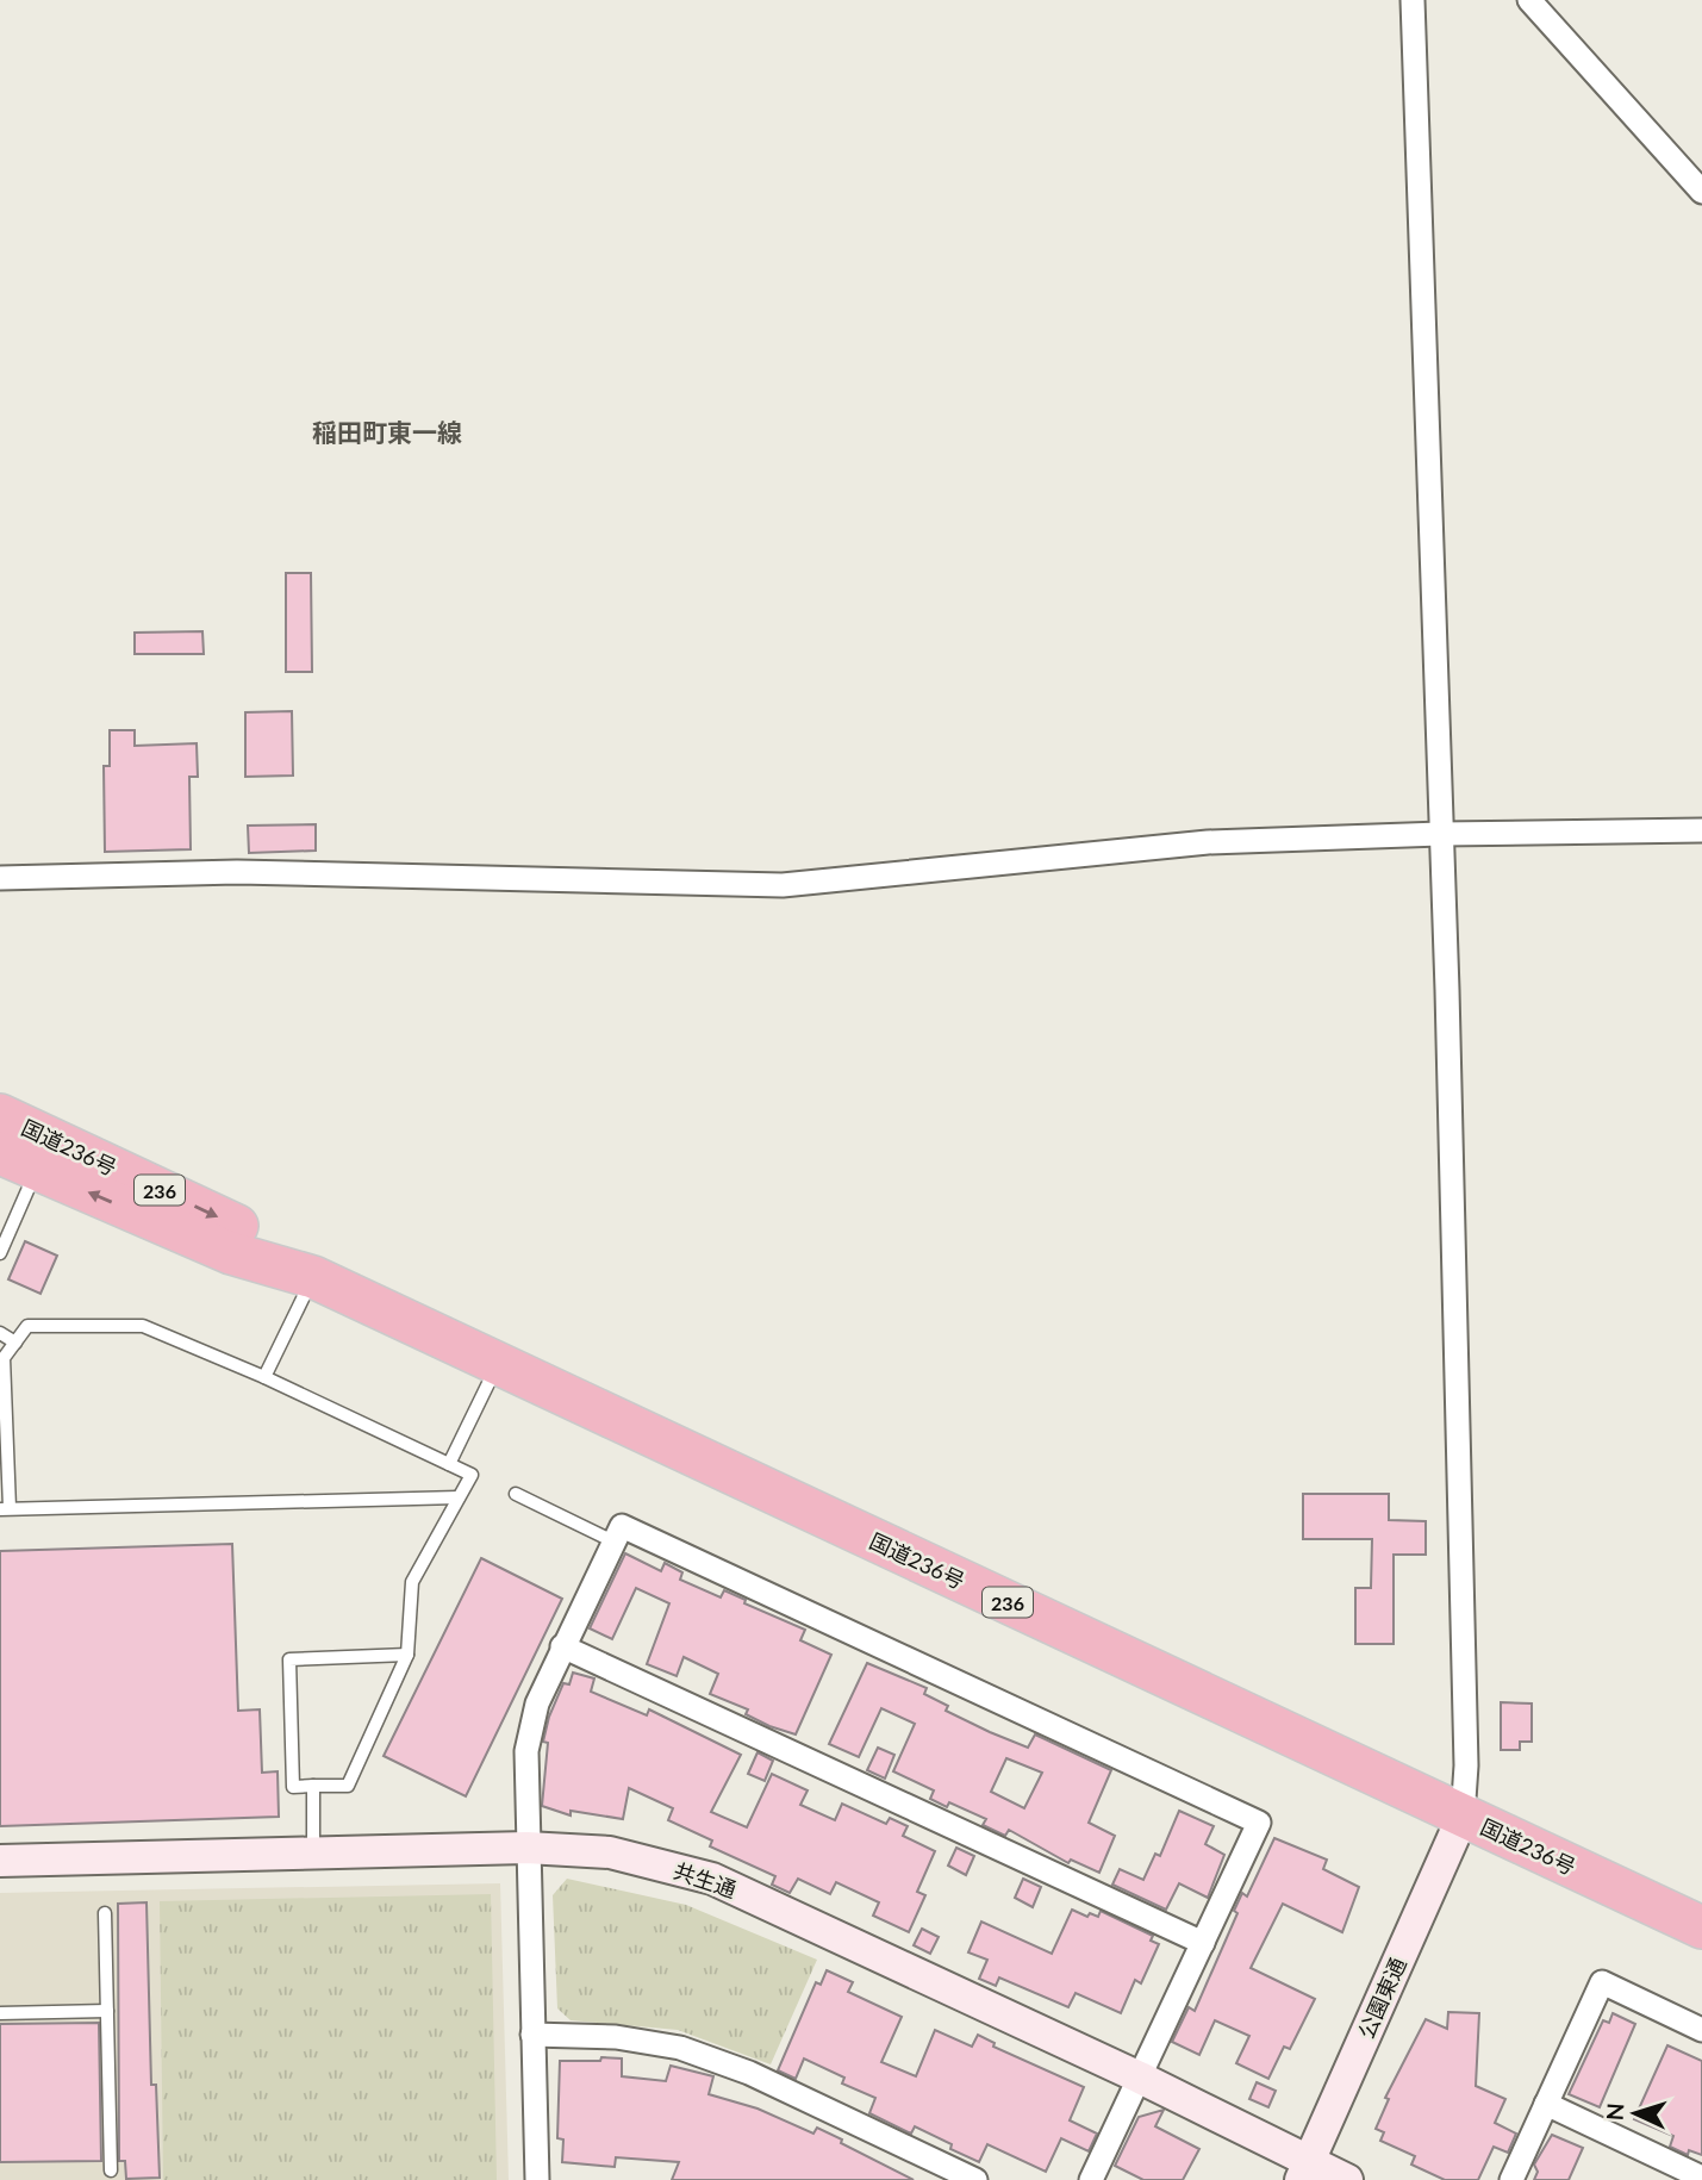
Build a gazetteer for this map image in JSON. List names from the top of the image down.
{
  "streets": {
    "highway": ["国道236号", "236"],
    "street": ["共生通", "公園東通"]
  },
  "crossings": [
    ["国道236号", "公園東通"],
    ["共生通", "公園東通"]
  ],
  "districts": ["稲田町東一線"],
  "north": "left"
}
